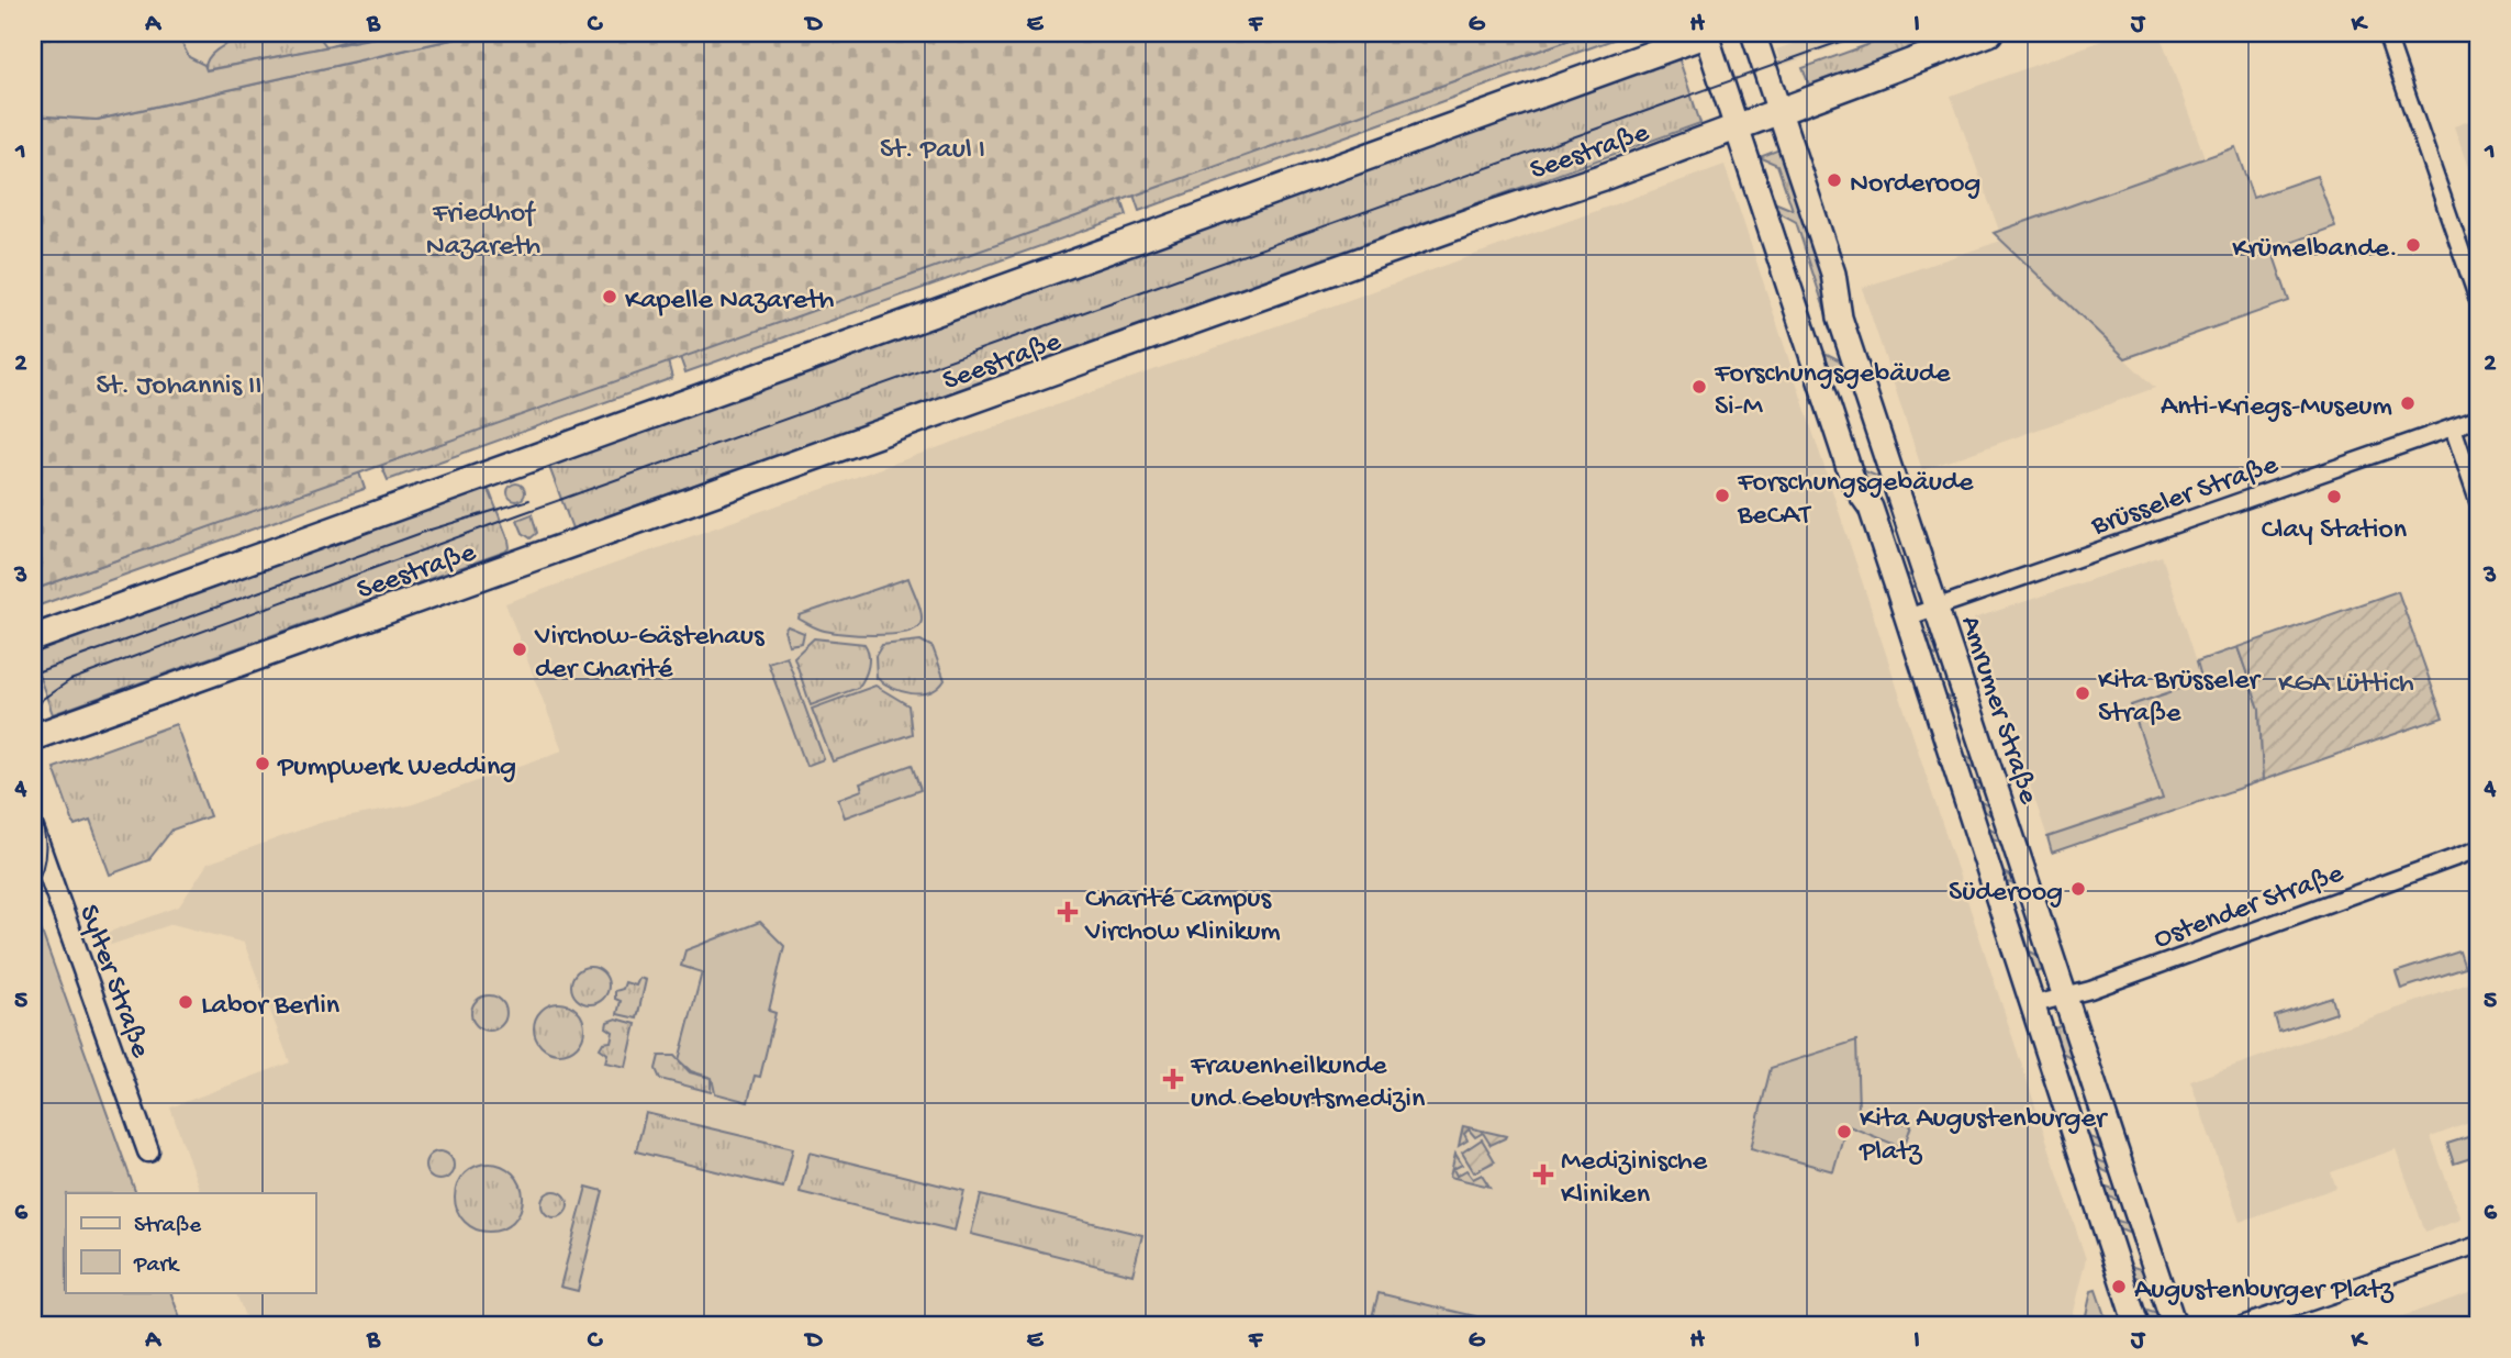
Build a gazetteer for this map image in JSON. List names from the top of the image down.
{
  "streets": {
    "main road": ["Seestraße", "Amrumer Straße"],
    "street": ["Brüsseler Straße", "Ostender Straße", "Sylter Straße"]
  },
  "crossings": [
    ["Seestraße", "Amrumer Straße"],
    ["Brüsseler Straße", "Amrumer Straße"],
    ["Amrumer Straße", "Ostender Straße"]
  ],
  "parks": [
    "St. Paul I",
    "Friedhof Nazareth",
    "St. Johannis II",
    "KGA Lüttich"
  ],
  "places": {
    "other": [
      "Norderoog",
      "Krümelbande.",
      "Kapelle Nazareth",
      "Forschungsgebäude Si-M",
      "Anti-Kriegs-Museum",
      "Forschungsgebäude BeCAT",
      "Clay Station",
      "Virchow-Gästehaus der Charité",
      "Kita Brüsseler Straße",
      "Pumpwerk Wedding",
      "Süderoog",
      "Labor Berlin",
      "Kita Augustenburger Platz",
      "Augustenburger Platz"
    ],
    "health": ["Charité Campus Virchow Klinikum", "Frauenheilkunde und Geburtsmedizin", "Medizinische Kliniken"]
  },
  "legend": ["Straße", "Park"],
  "grid": {
    "columns": [
      "A",
      "B",
      "C",
      "D",
      "E",
      "F",
      "G",
      "H",
      "I",
      "J",
      "K"
    ],
    "rows": [
      "1",
      "2",
      "3",
      "4",
      "5",
      "6"
    ]
  }
}
